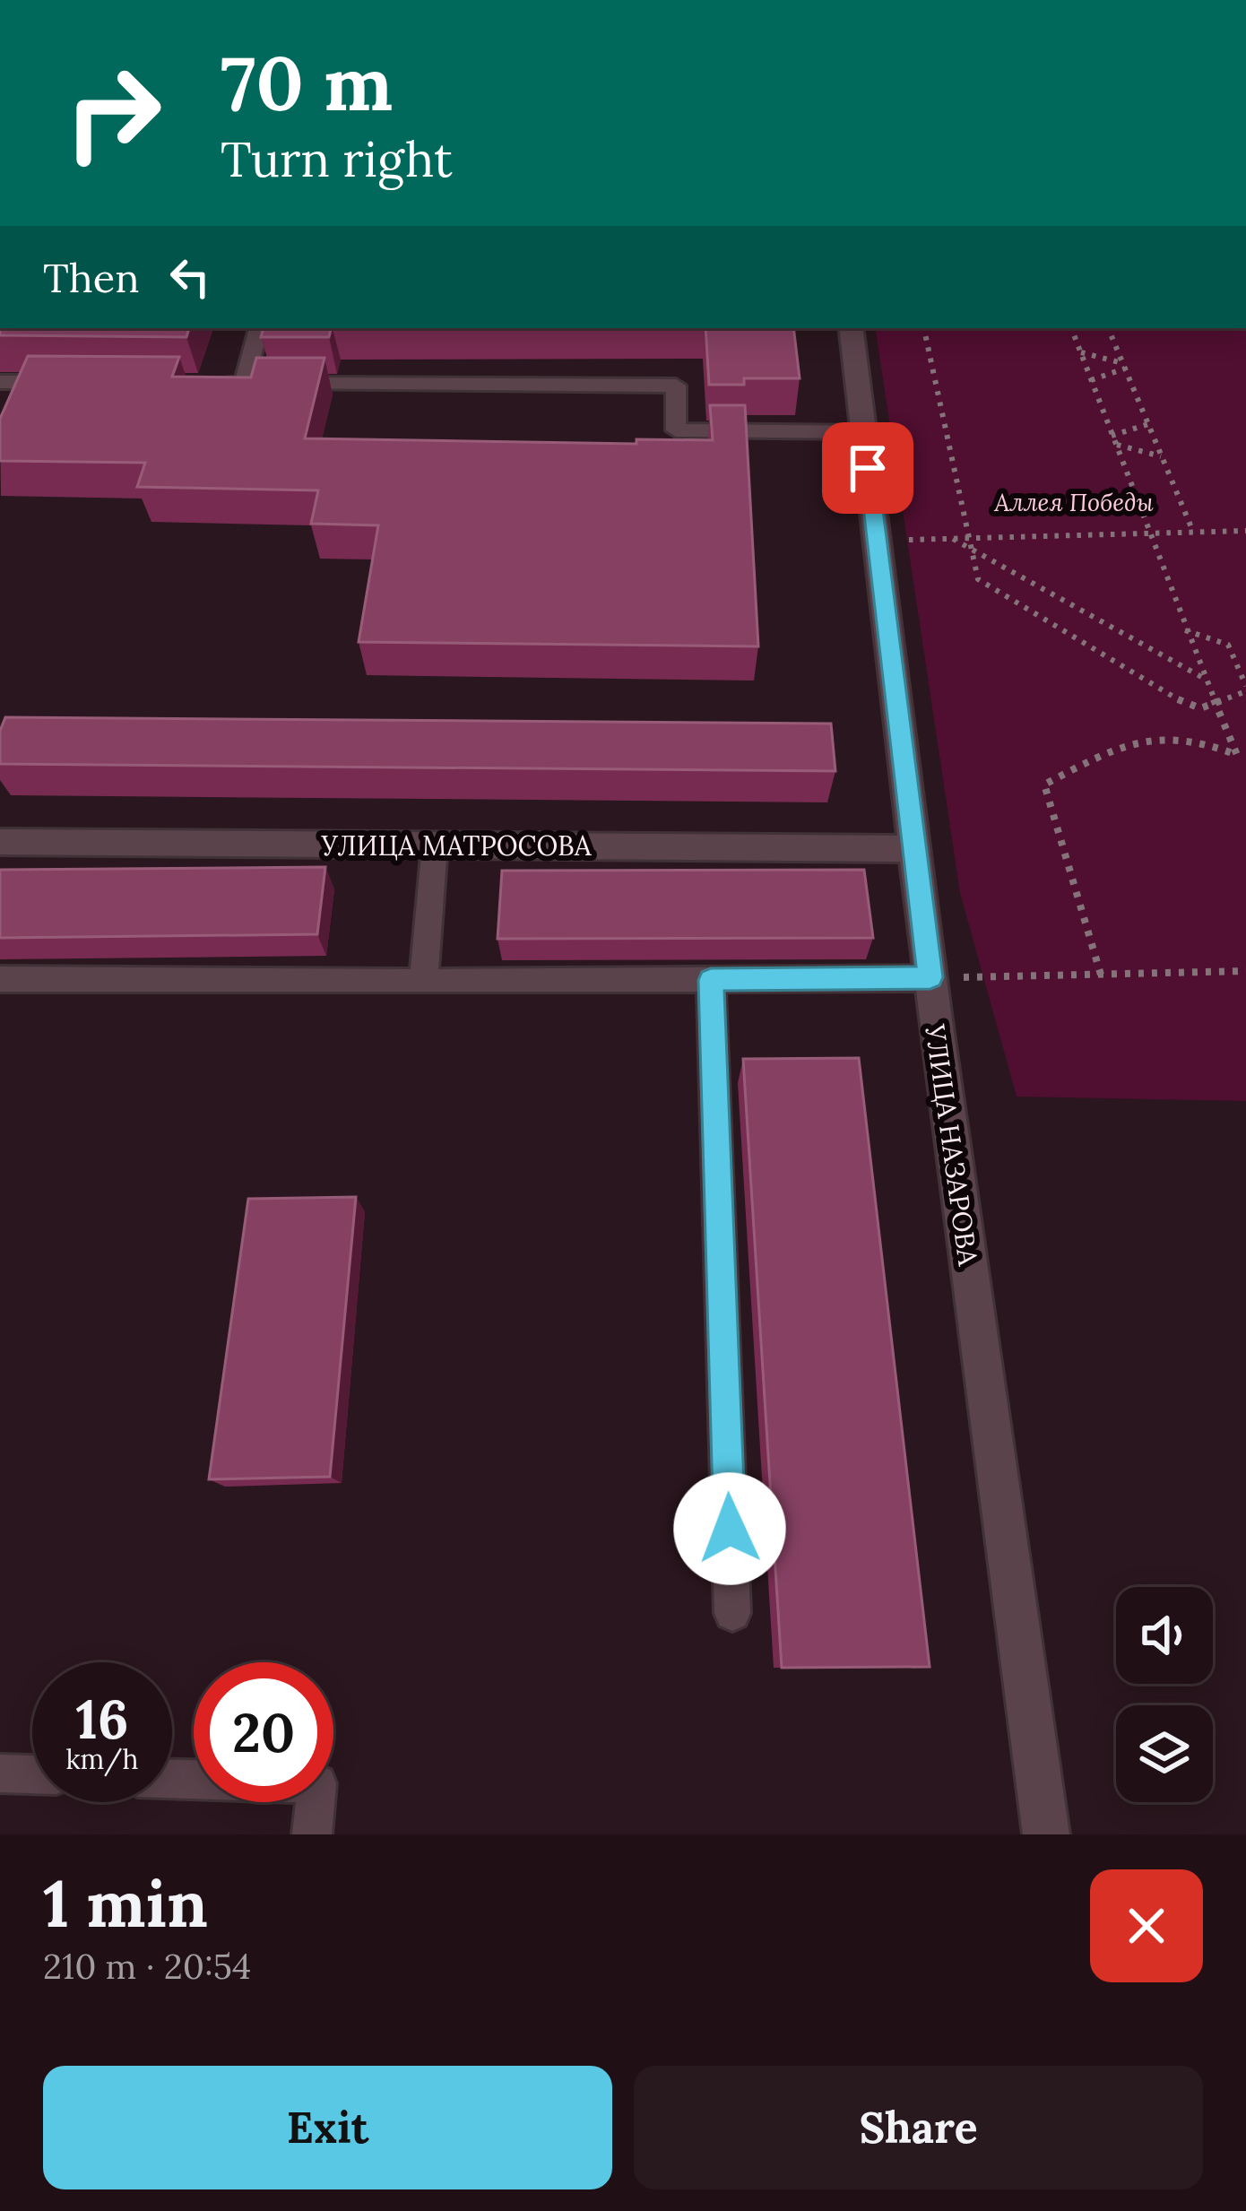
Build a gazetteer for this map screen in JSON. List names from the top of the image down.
{
  "streets": {
    "street": ["УЛИЦА МАТРОСОВА", "УЛИЦА НАЗАРОВА"]
  },
  "crossings": [
    ["УЛИЦА МАТРОСОВА", "УЛИЦА НАЗАРОВА"]
  ],
  "parks": ["Аллея Победы"],
  "page": {
    "turn": ["70 m", "Turn right"],
    "then": "Then",
    "speed": "16 km/h",
    "limit": "20",
    "heading": ["1 min", "210 m · 20:54"],
    "buttons": ["Exit", "Share"]
  }
}
